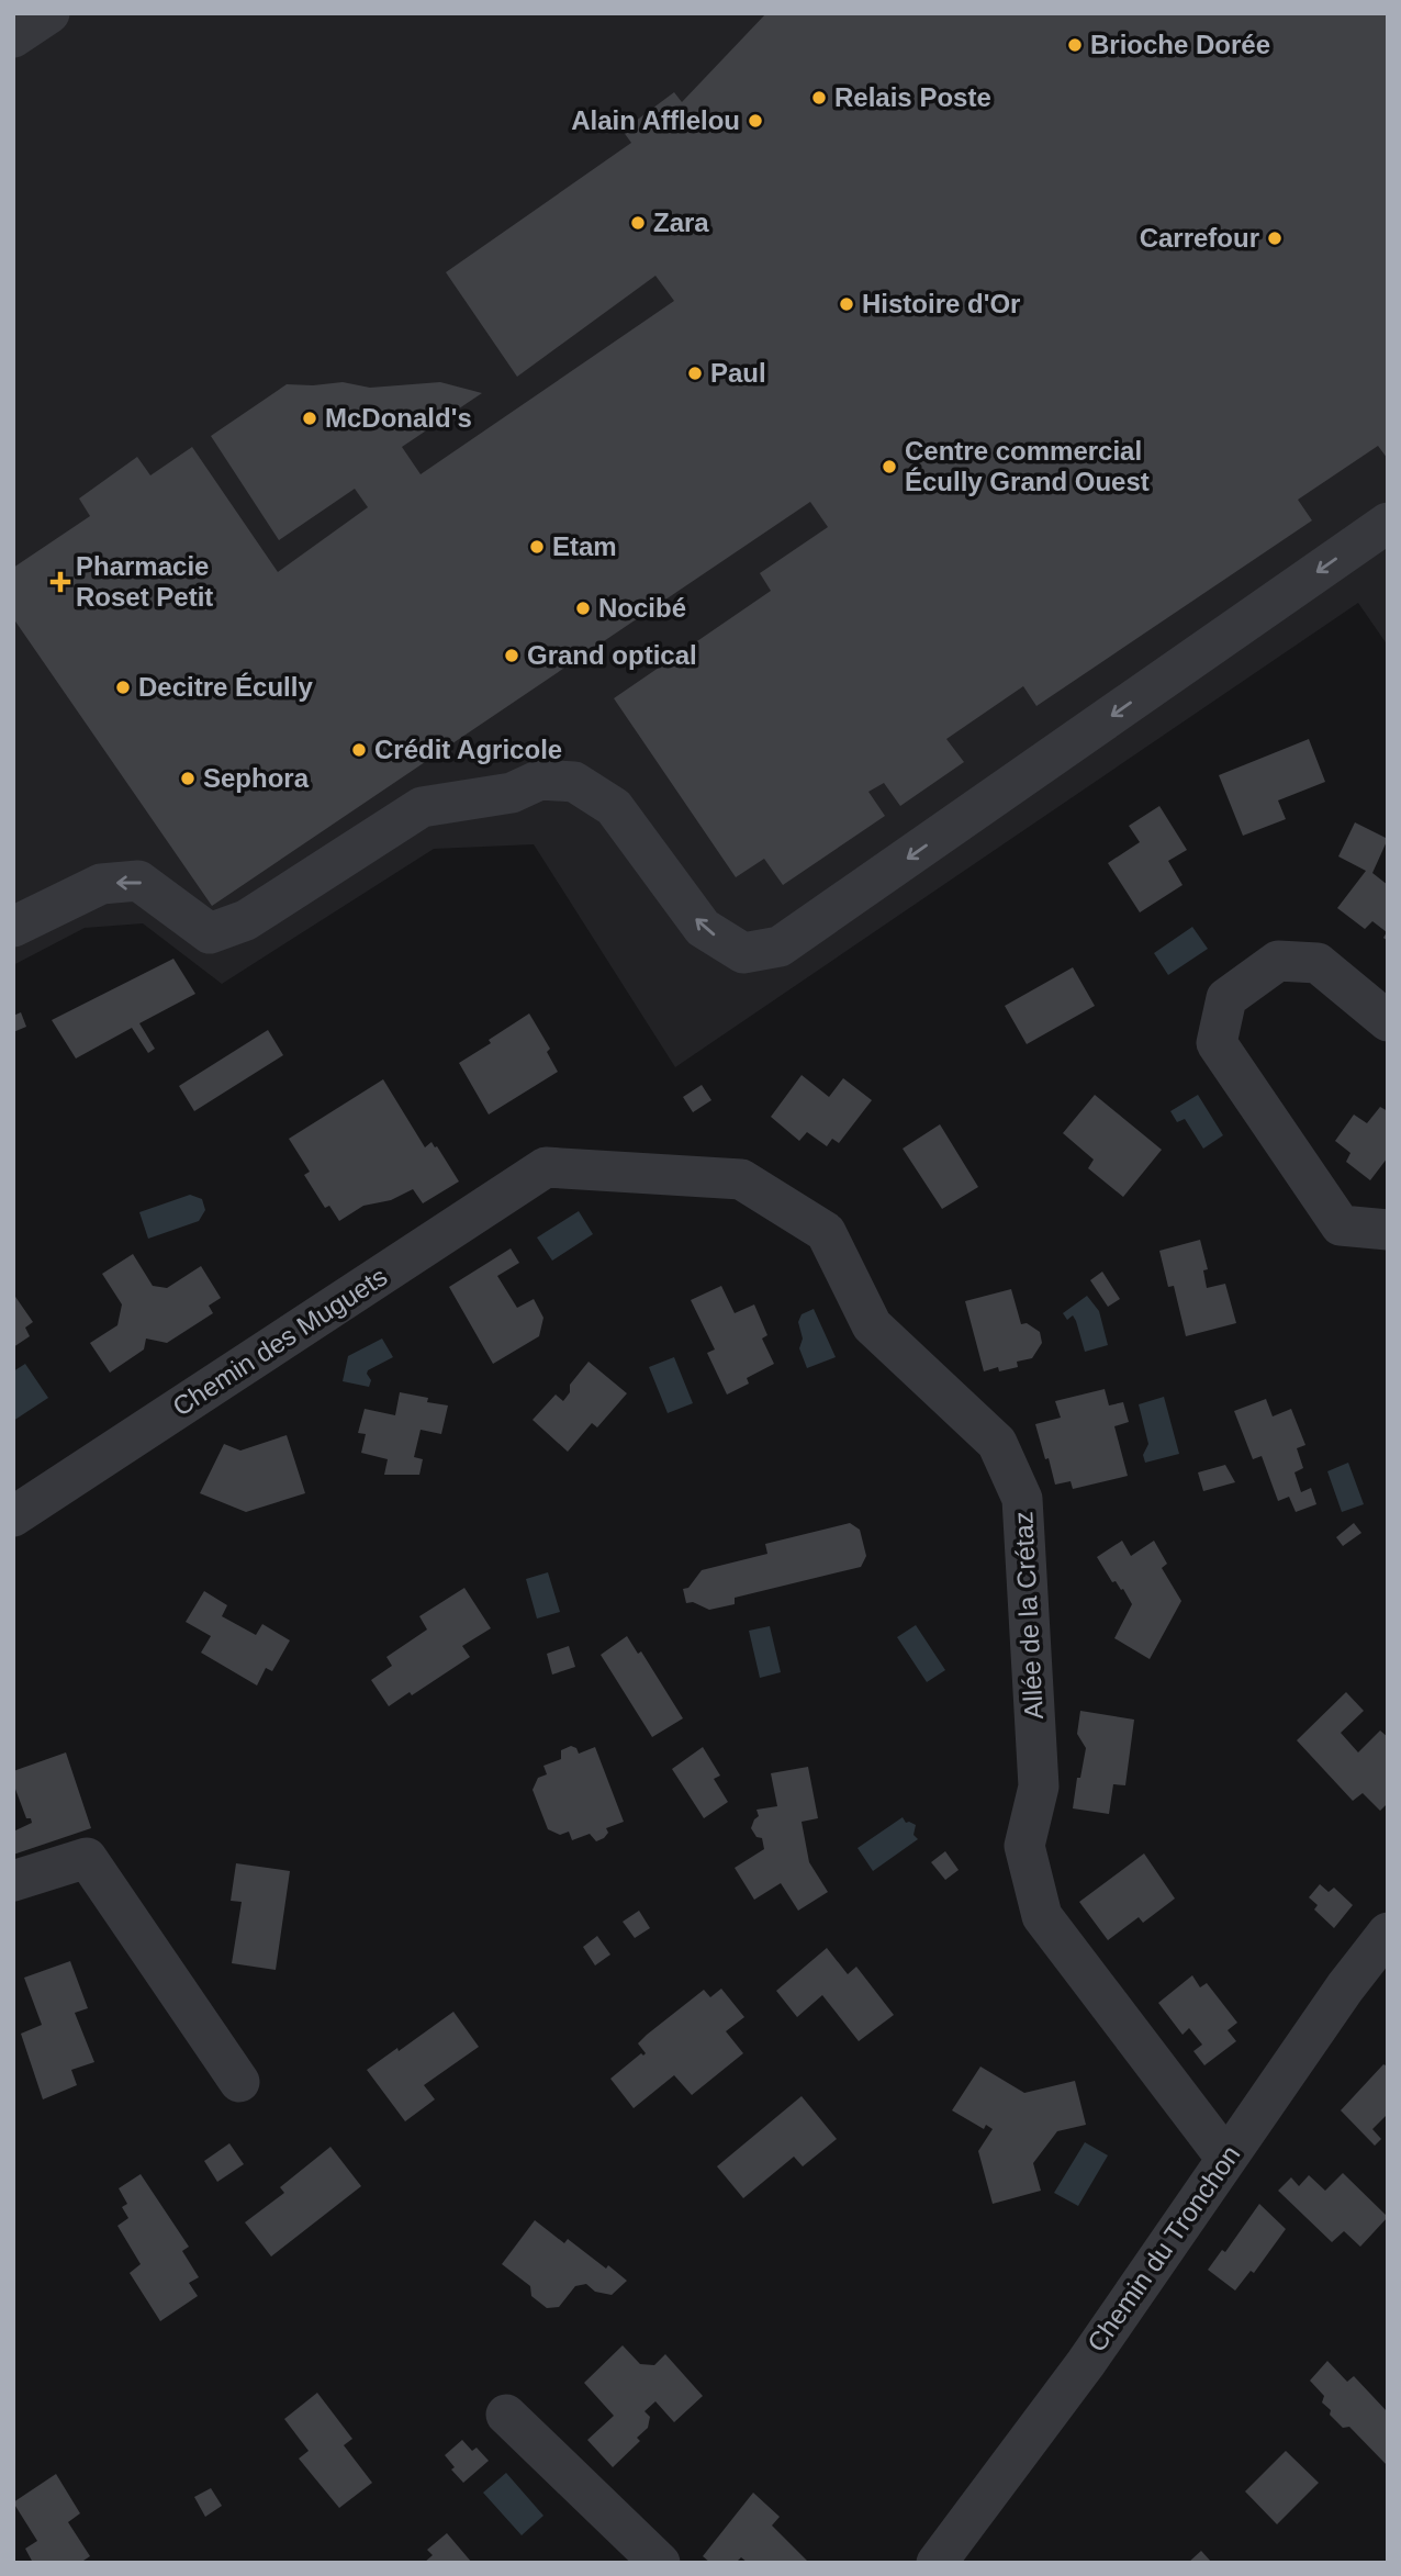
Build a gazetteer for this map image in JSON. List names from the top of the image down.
{
  "streets": {
    "street": ["Chemin des Muguets", "Allée de la Crétaz", "Chemin du Tronchon"]
  },
  "crossings": [
    ["Chemin des Muguets", "Allée de la Crétaz"],
    ["Allée de la Crétaz", "Chemin du Tronchon"]
  ],
  "places": {
    "other": [
      "Brioche Dorée",
      "Relais Poste",
      "Alain Afflelou",
      "Zara",
      "Carrefour",
      "Histoire d'Or",
      "Paul",
      "McDonald's",
      "Centre commercial Écully Grand Ouest",
      "Etam",
      "Nocibé",
      "Grand optical",
      "Decitre Écully",
      "Crédit Agricole",
      "Sephora"
    ],
    "health": ["Pharmacie Roset Petit"]
  }
}
